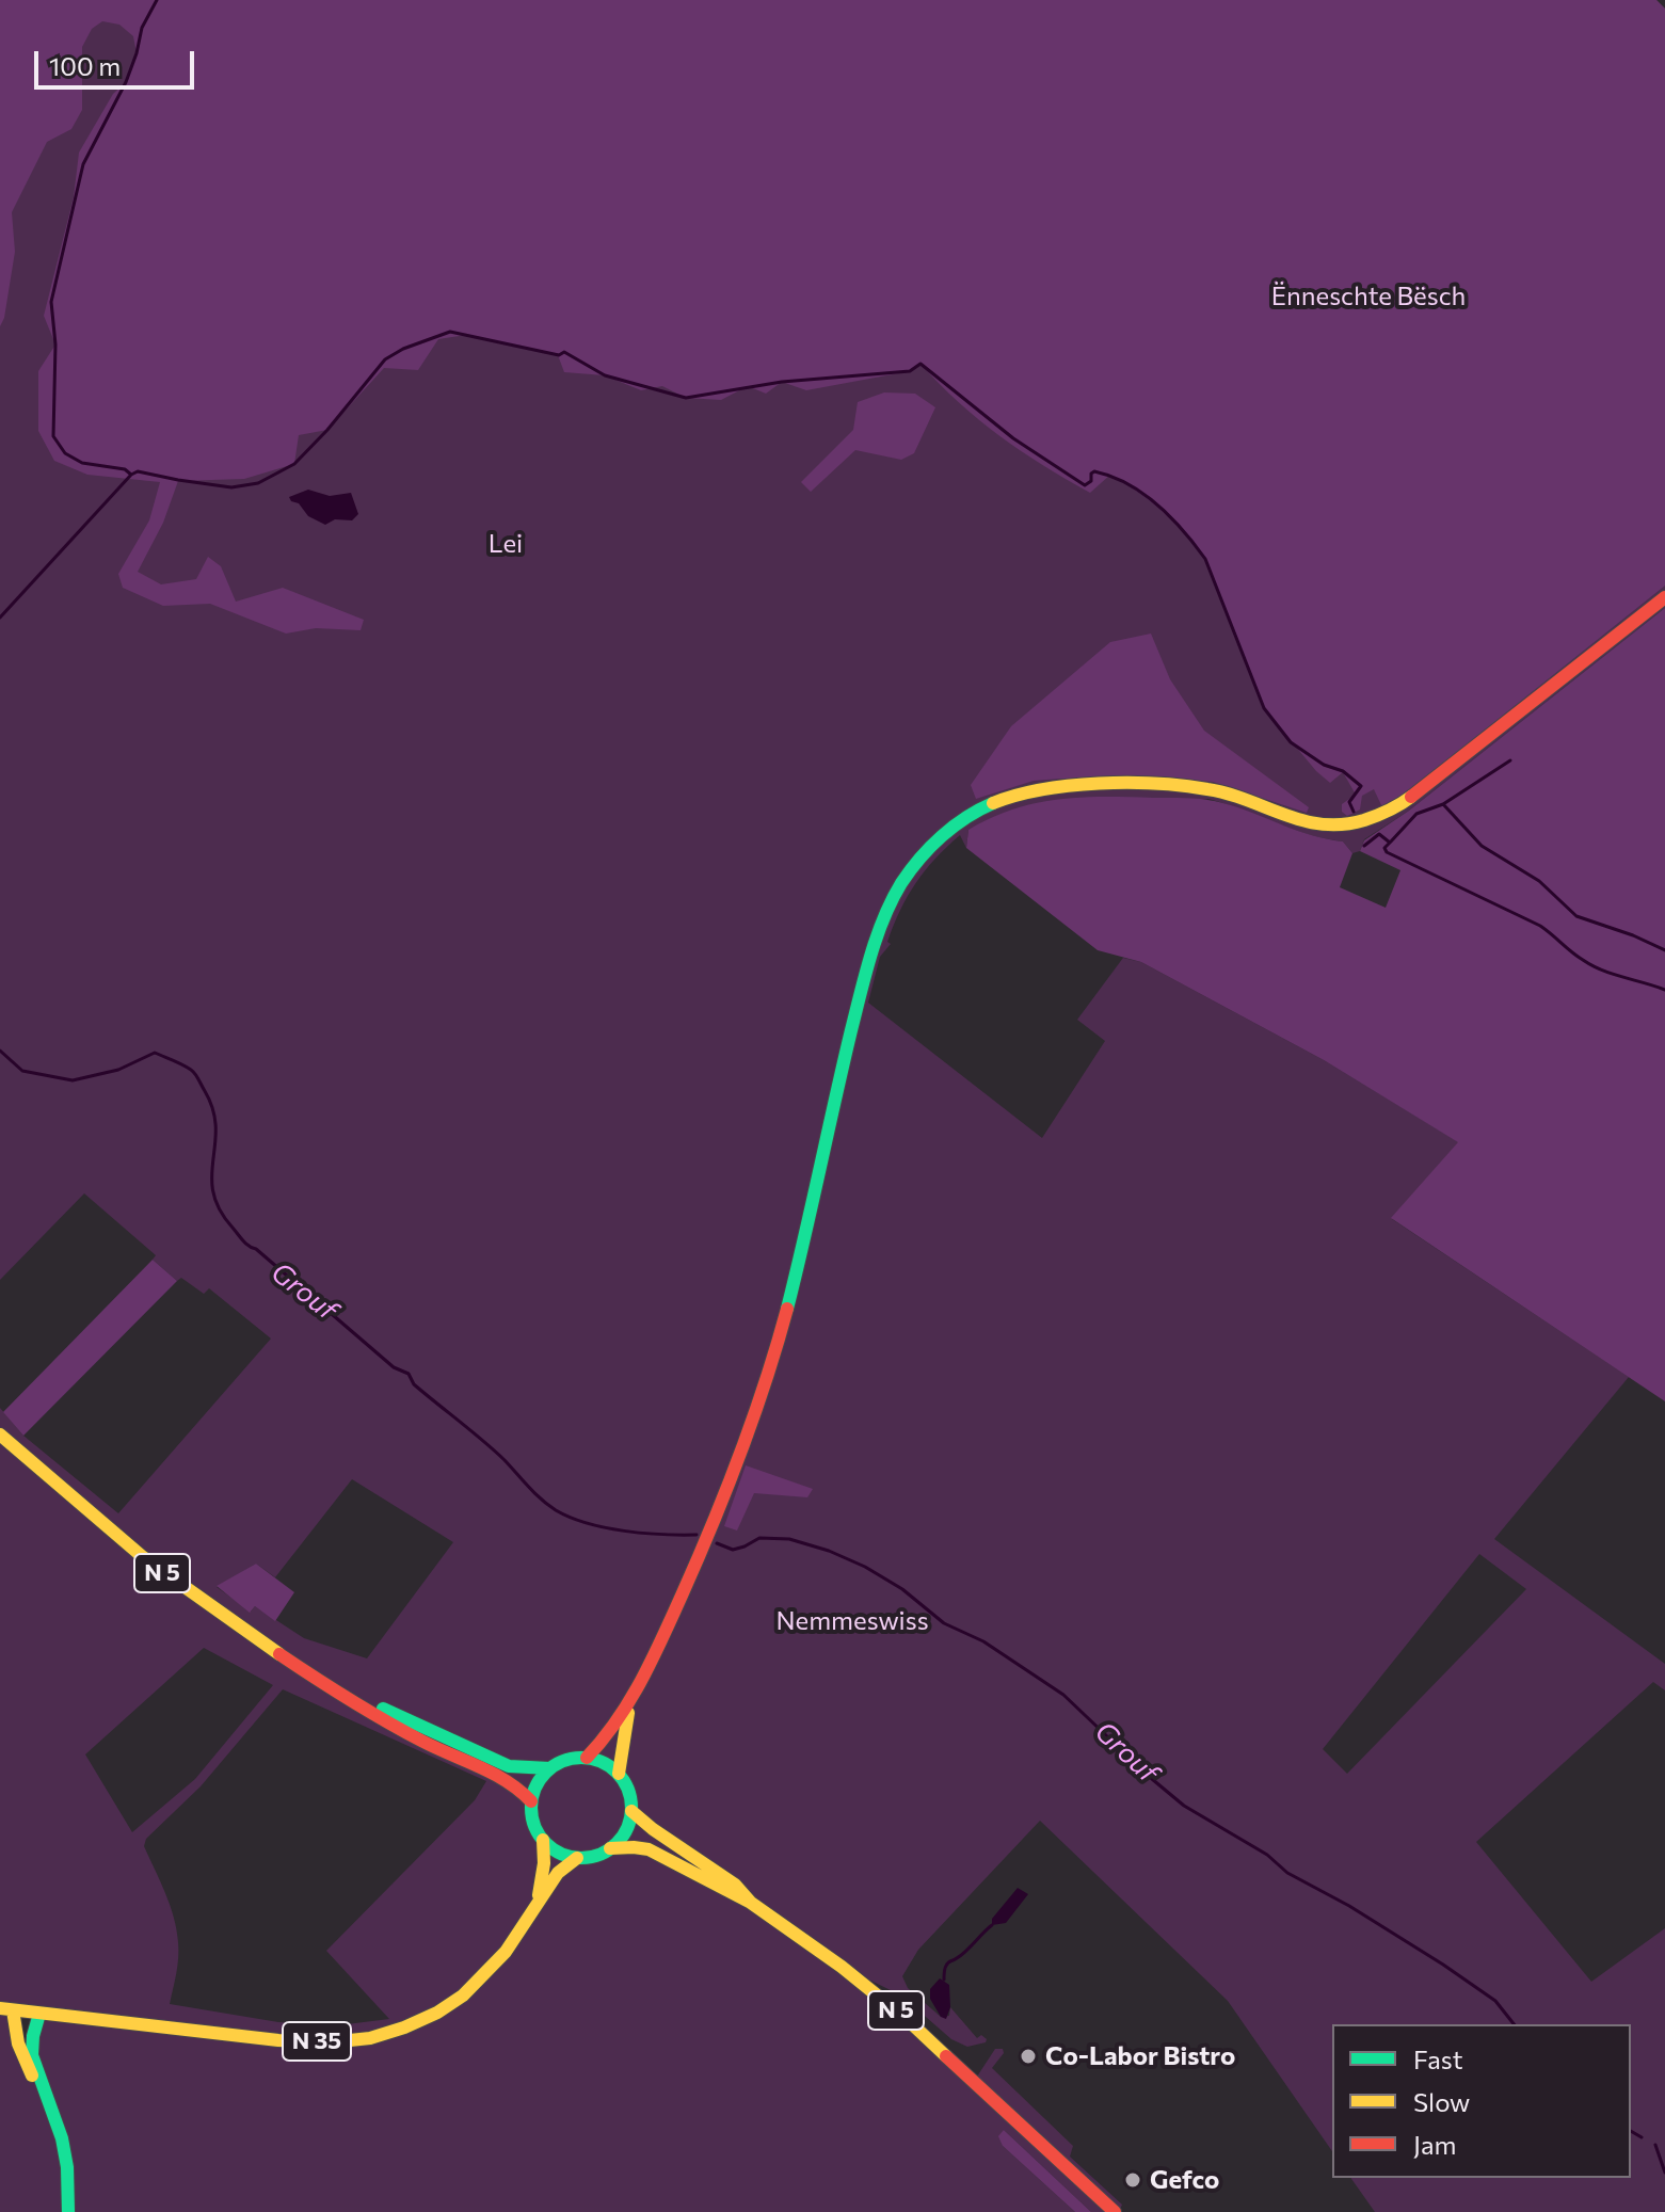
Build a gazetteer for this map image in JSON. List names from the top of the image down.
{
  "streets": {
    "main road": ["N 5", "N 35"]
  },
  "crossings": [
    ["N 5", "N 35"]
  ],
  "water": ["Grouf"],
  "parks": ["Ënneschte Bësch", "Lei", "Nemmeswiss"],
  "places": ["Co-Labor Bistro", "Gefco"],
  "legend": ["Fast", "Slow", "Jam"],
  "scale_bar": "100 m"
}
